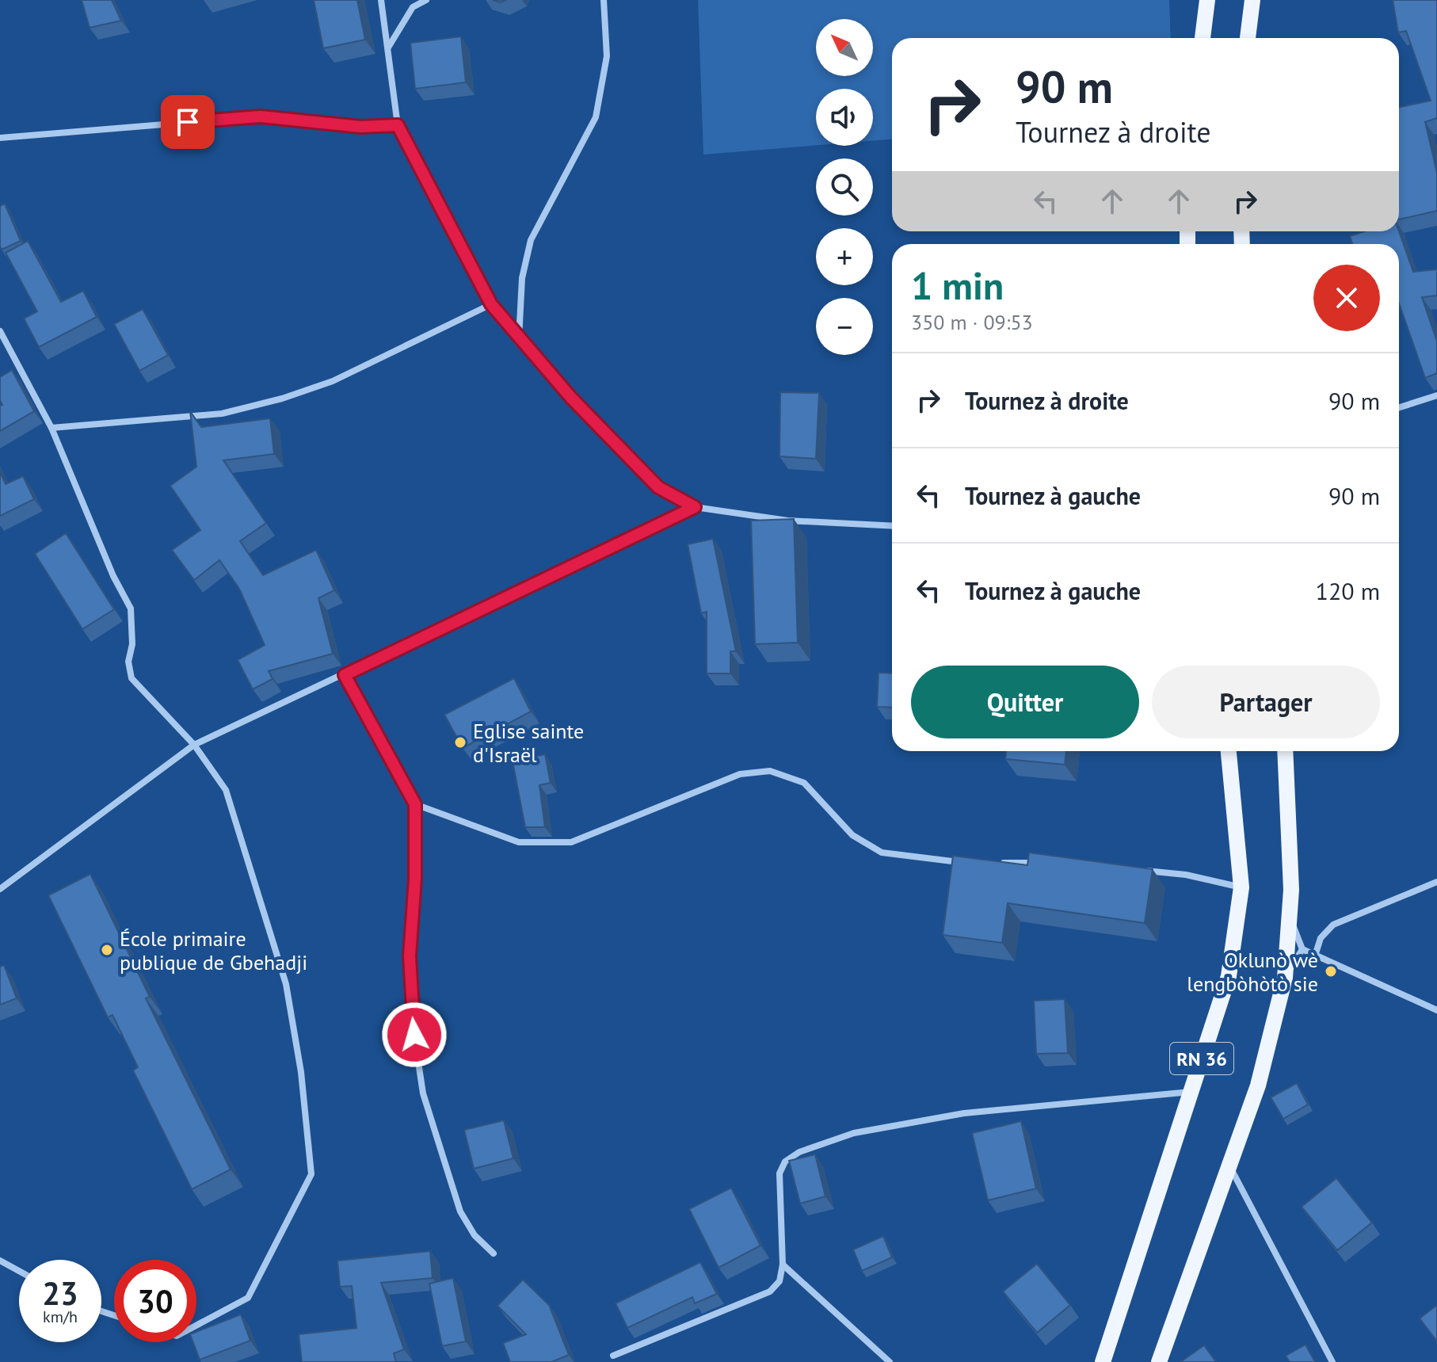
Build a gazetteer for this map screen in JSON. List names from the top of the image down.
{
  "streets": {
    "main road": ["RN 36"]
  },
  "places": ["Eglise sainte d'Israël", "École primaire publique de Gbehadji", "Oklunò wè lengbòhòtò sie"],
  "north": "top left",
  "page": {
    "map_buttons": ["+", "−"],
    "turn": ["90 m", "Tournez à droite"],
    "heading": ["1 min", "350 m · 09:53"],
    "list": [
      {
        "name": "Tournez à droite",
        "value": "90 m"
      },
      {
        "name": "Tournez à gauche",
        "value": "90 m"
      },
      {
        "name": "Tournez à gauche",
        "value": "120 m"
      }
    ],
    "buttons": ["Quitter", "Partager"],
    "speed": "23 km/h",
    "limit": "30"
  }
}
